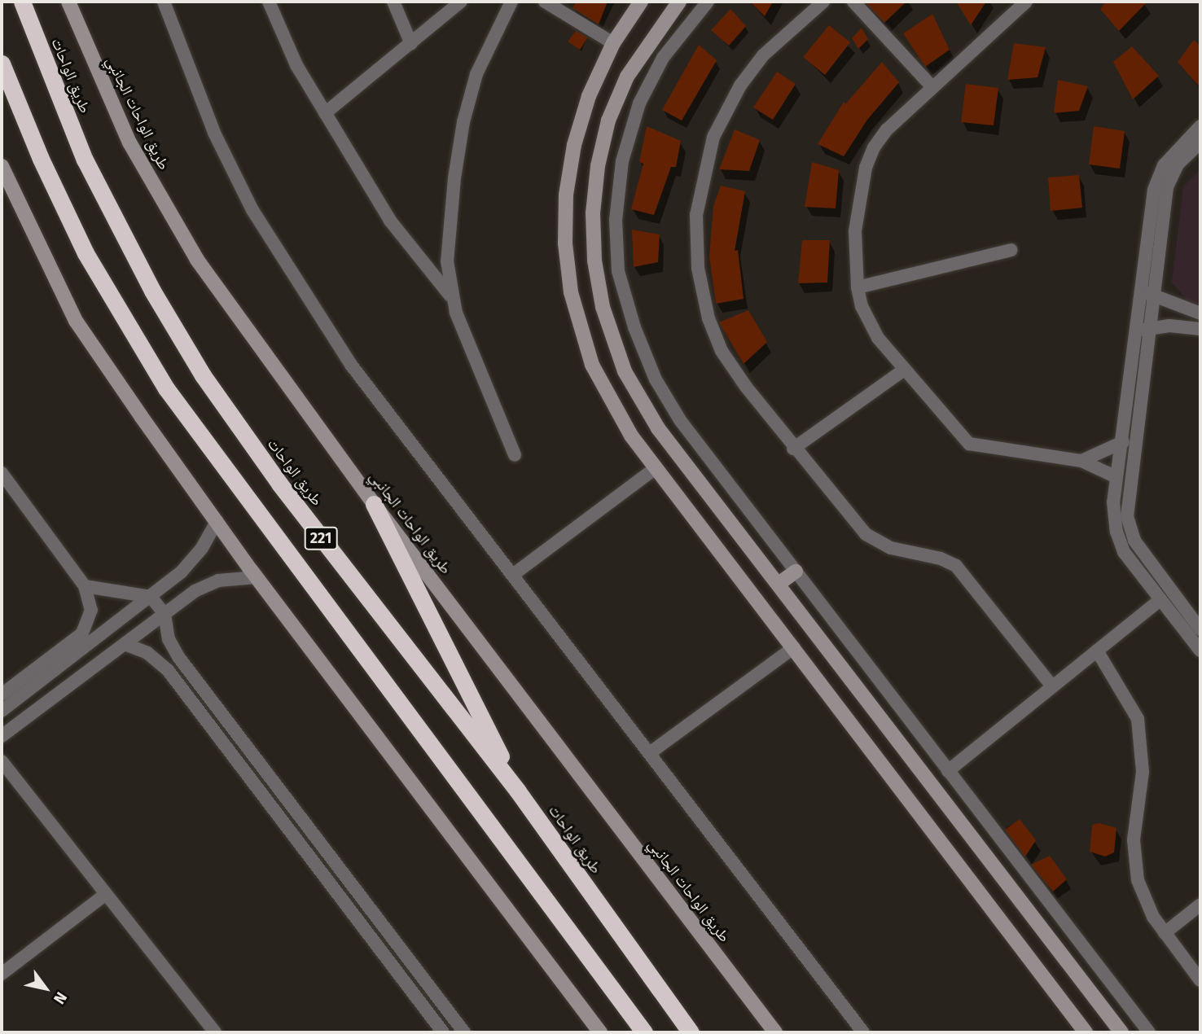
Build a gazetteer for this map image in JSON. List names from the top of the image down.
{
  "streets": {
    "highway": ["طريق الواحات", "221"],
    "street": ["طريق الواحات الجانبي"]
  },
  "north": "bottom right"
}
